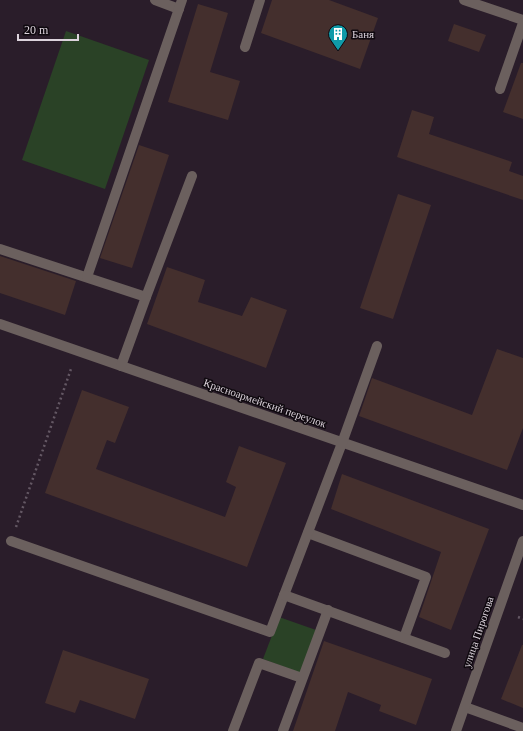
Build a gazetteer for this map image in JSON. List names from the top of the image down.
{
  "streets": {
    "street": ["Красноармейский переулок", "улица Пирогова"]
  },
  "places": {
    "building": ["Баня"]
  },
  "scale_bar": "20 m"
}
